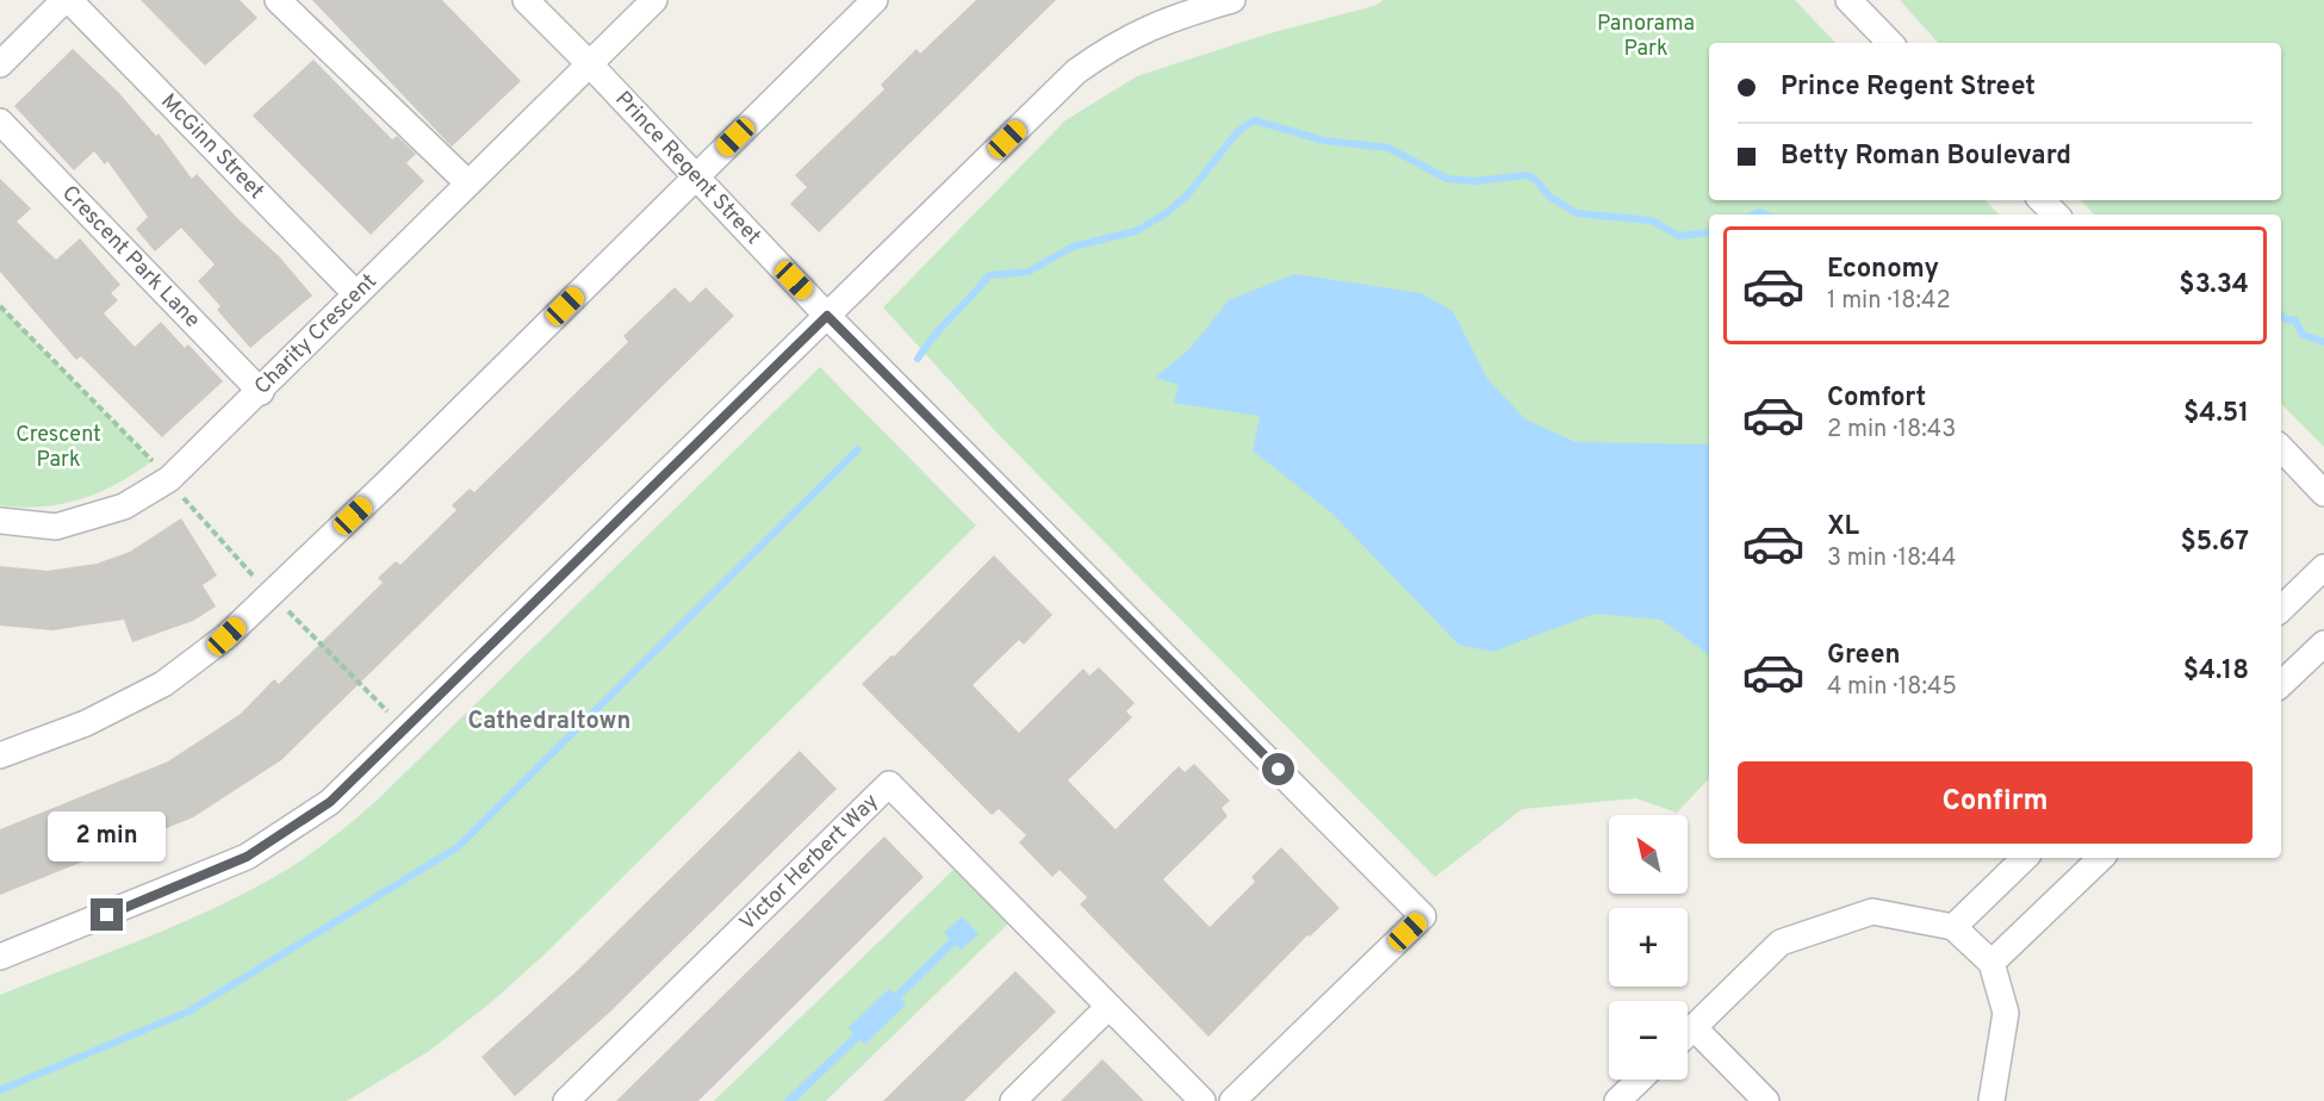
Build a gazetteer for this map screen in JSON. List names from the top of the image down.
{
  "streets": {
    "street": [
      "McGinn Street",
      "Prince Regent Street",
      "Crescent Park Lane",
      "Charity Crescent",
      "Victor Herbert Way"
    ]
  },
  "crossings": [
    ["McGinn Street", "Charity Crescent"],
    ["Prince Regent Street", "Charity Crescent"],
    ["Crescent Park Lane", "Charity Crescent"]
  ],
  "districts": ["Cathedraltown"],
  "parks": ["Panorama Park", "Crescent Park"],
  "north": "top left",
  "page": {
    "banner": ["Prince Regent Street", "Betty Roman Boulevard"],
    "list": [
      {
        "name": "Economy",
        "note": "1 min · 18:42",
        "value": "$3.34"
      },
      {
        "name": "Comfort",
        "note": "2 min · 18:43",
        "value": "$4.51"
      },
      {
        "name": "XL",
        "note": "3 min · 18:44",
        "value": "$5.67"
      },
      {
        "name": "Green",
        "note": "4 min · 18:45",
        "value": "$4.18"
      }
    ],
    "buttons": "Confirm",
    "bubble": "2 min",
    "map_buttons": ["+", "−"]
  }
}
